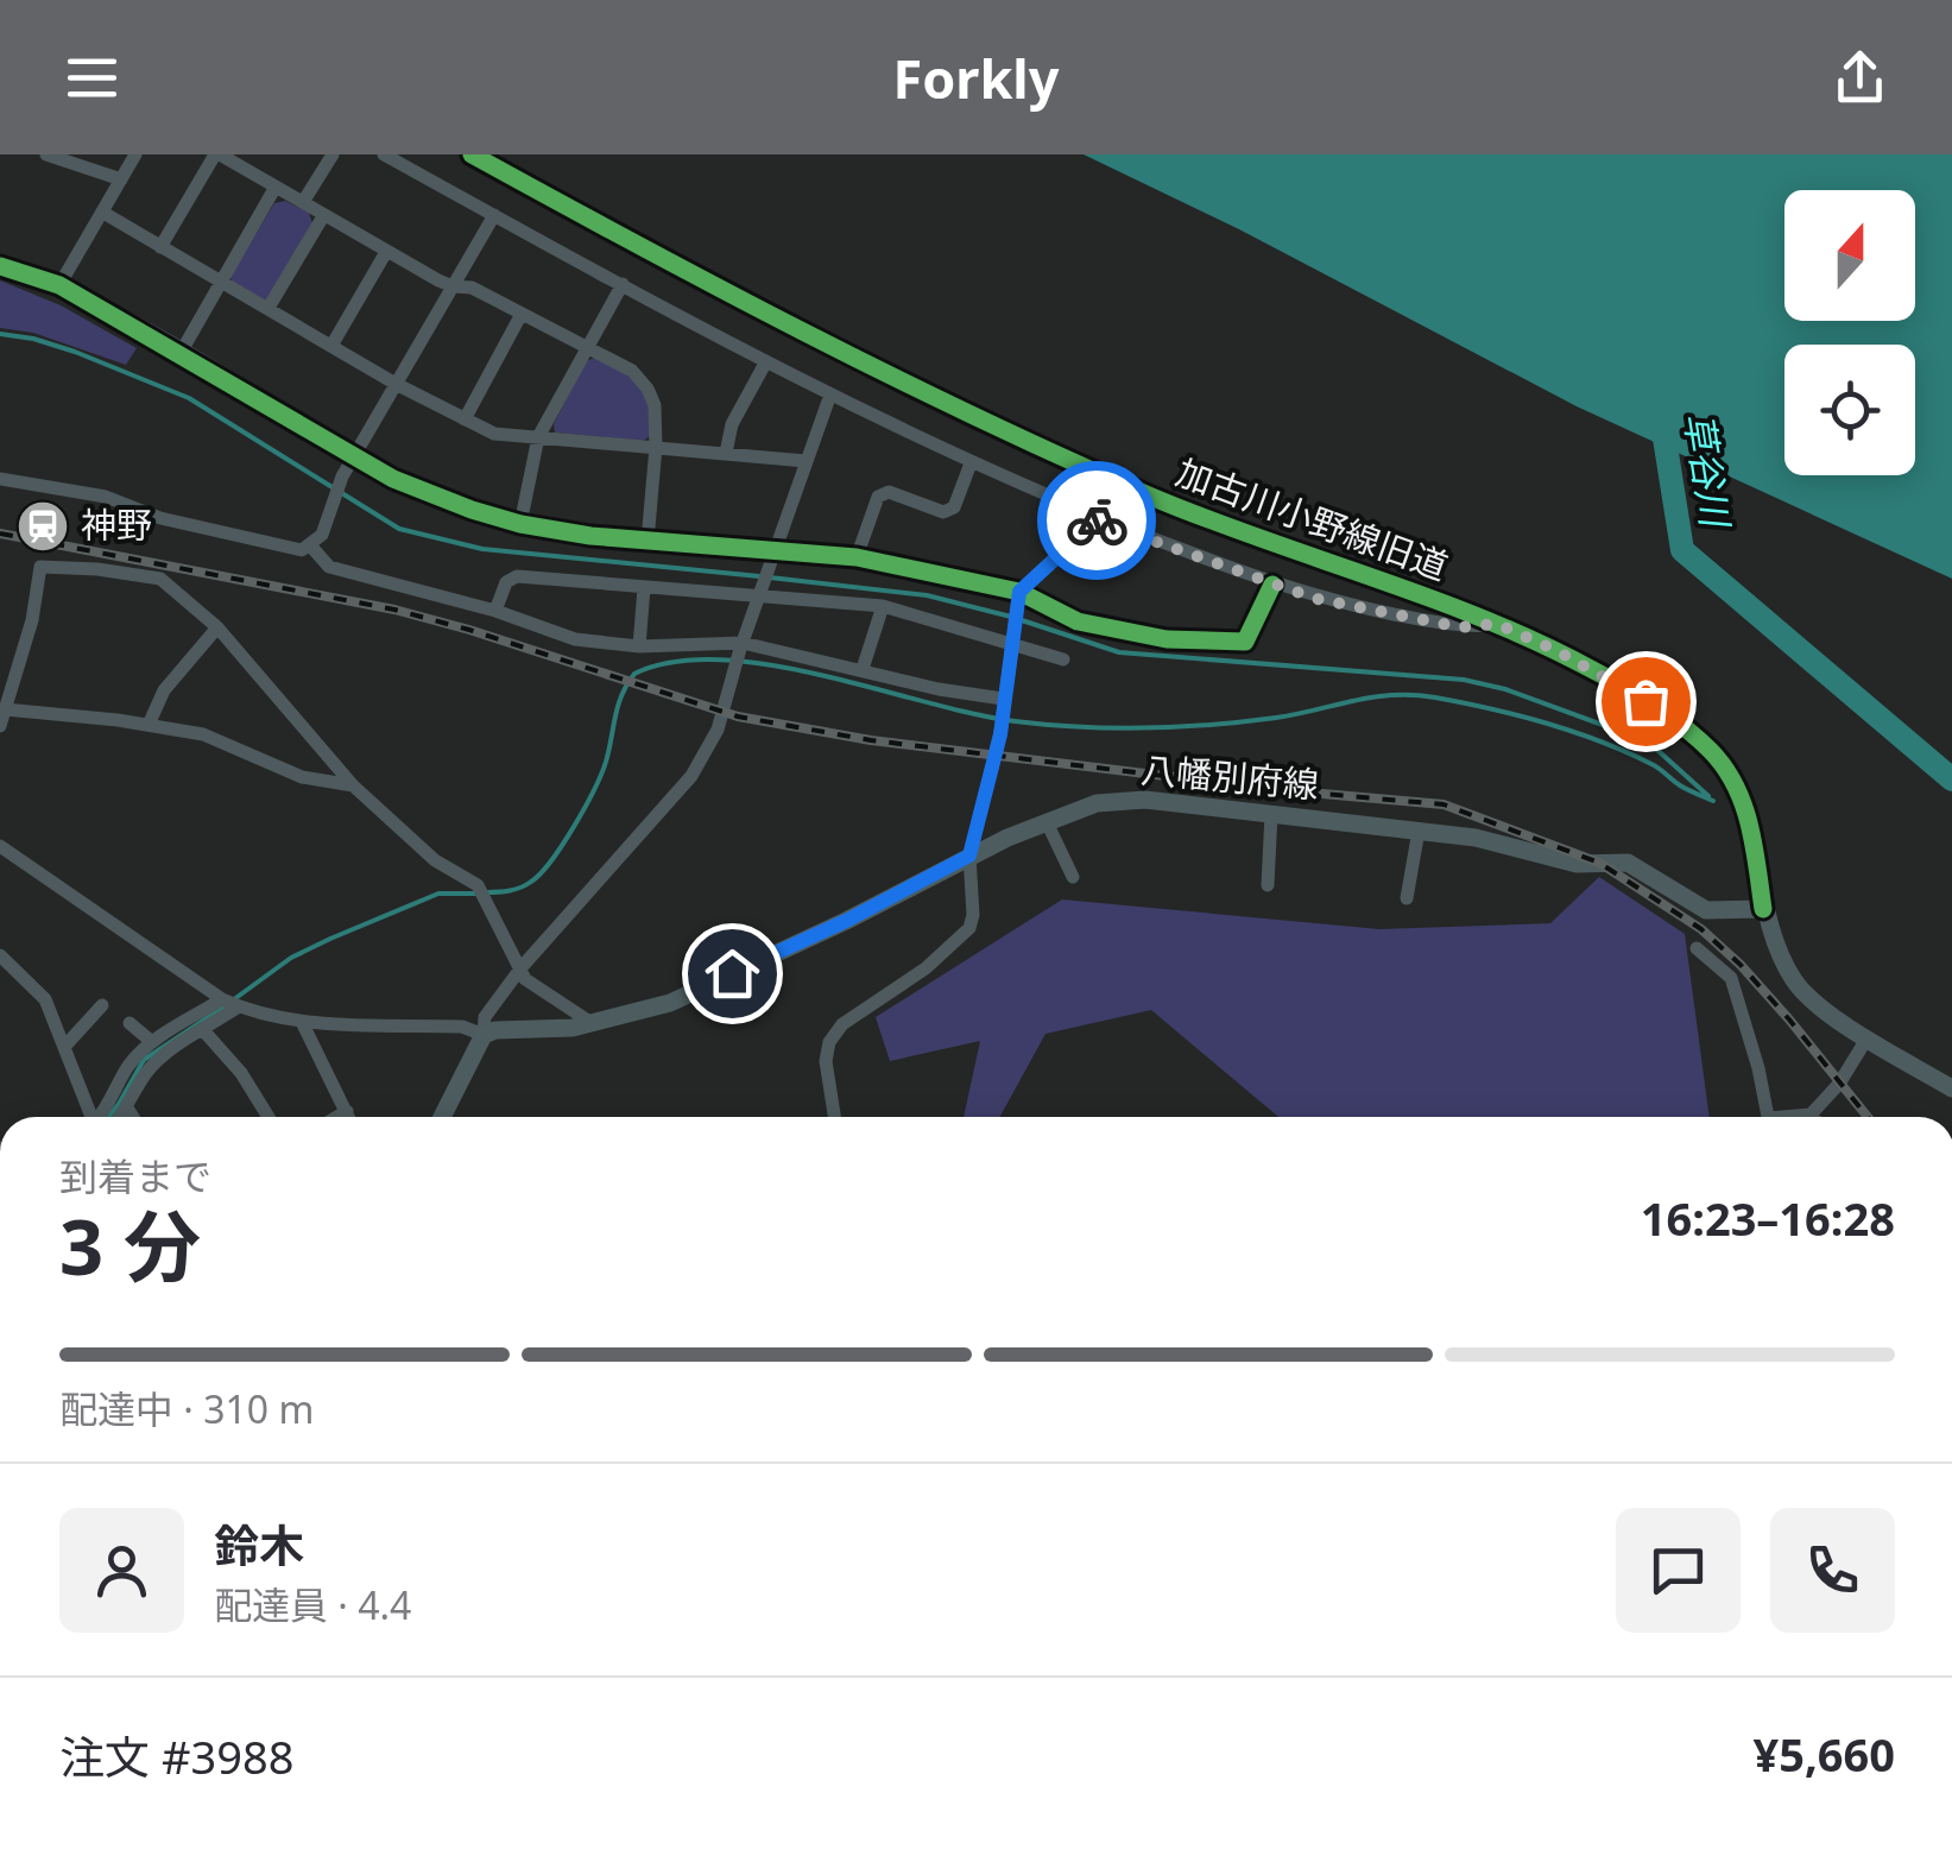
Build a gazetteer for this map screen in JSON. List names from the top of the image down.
{
  "streets": {
    "street": ["加古川小野線旧道", "八幡別府線"]
  },
  "crossings": [
    ["加古川小野線旧道", "八幡別府線"]
  ],
  "water": ["草谷川"],
  "places": {
    "station": ["神野"]
  },
  "north": "top",
  "page": {
    "header": "Forkly",
    "heading": ["3 分", "到着まで", "16:23–16:28"],
    "panel": [
      "鈴木",
      "配達員 · 4.4",
      "注文 #3988",
      "¥5,660"
    ],
    "bar": "配達中 · 310 m"
  }
}
